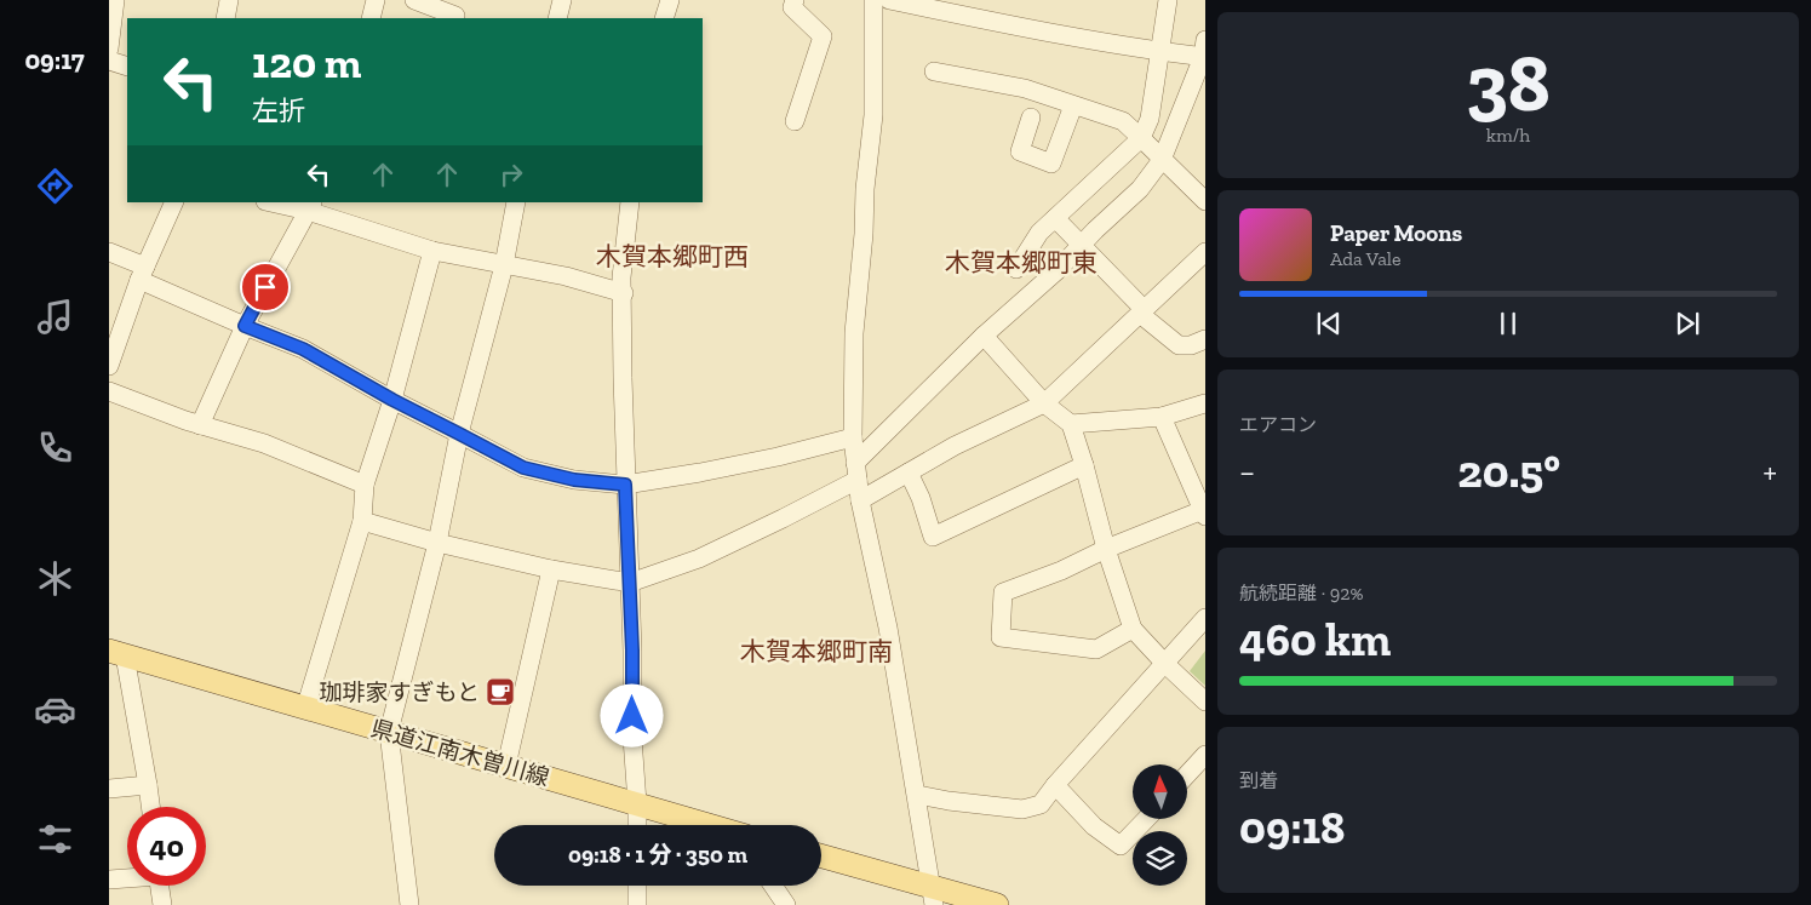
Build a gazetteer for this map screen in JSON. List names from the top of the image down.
{
  "streets": {
    "main road": ["県道江南木曽川線"]
  },
  "districts": ["木賀本郷町西", "木賀本郷町東", "木賀本郷町南"],
  "places": {
    "cafe": ["珈琲家すぎもと"]
  },
  "north": "top",
  "page": {
    "tabs": "09:17",
    "tile": [
      ["38", "km/h"],
      "エアコン",
      ["航続距離 · 92%", "460 km"],
      ["到着", "09:18"]
    ],
    "turn": ["120 m", "左折"],
    "song": ["Paper Moons", "Ada Vale"],
    "heat": ["−", "20.5°", "+"],
    "limit": "40",
    "trip": "09:18 · 1 分 · 350 m"
  }
}
